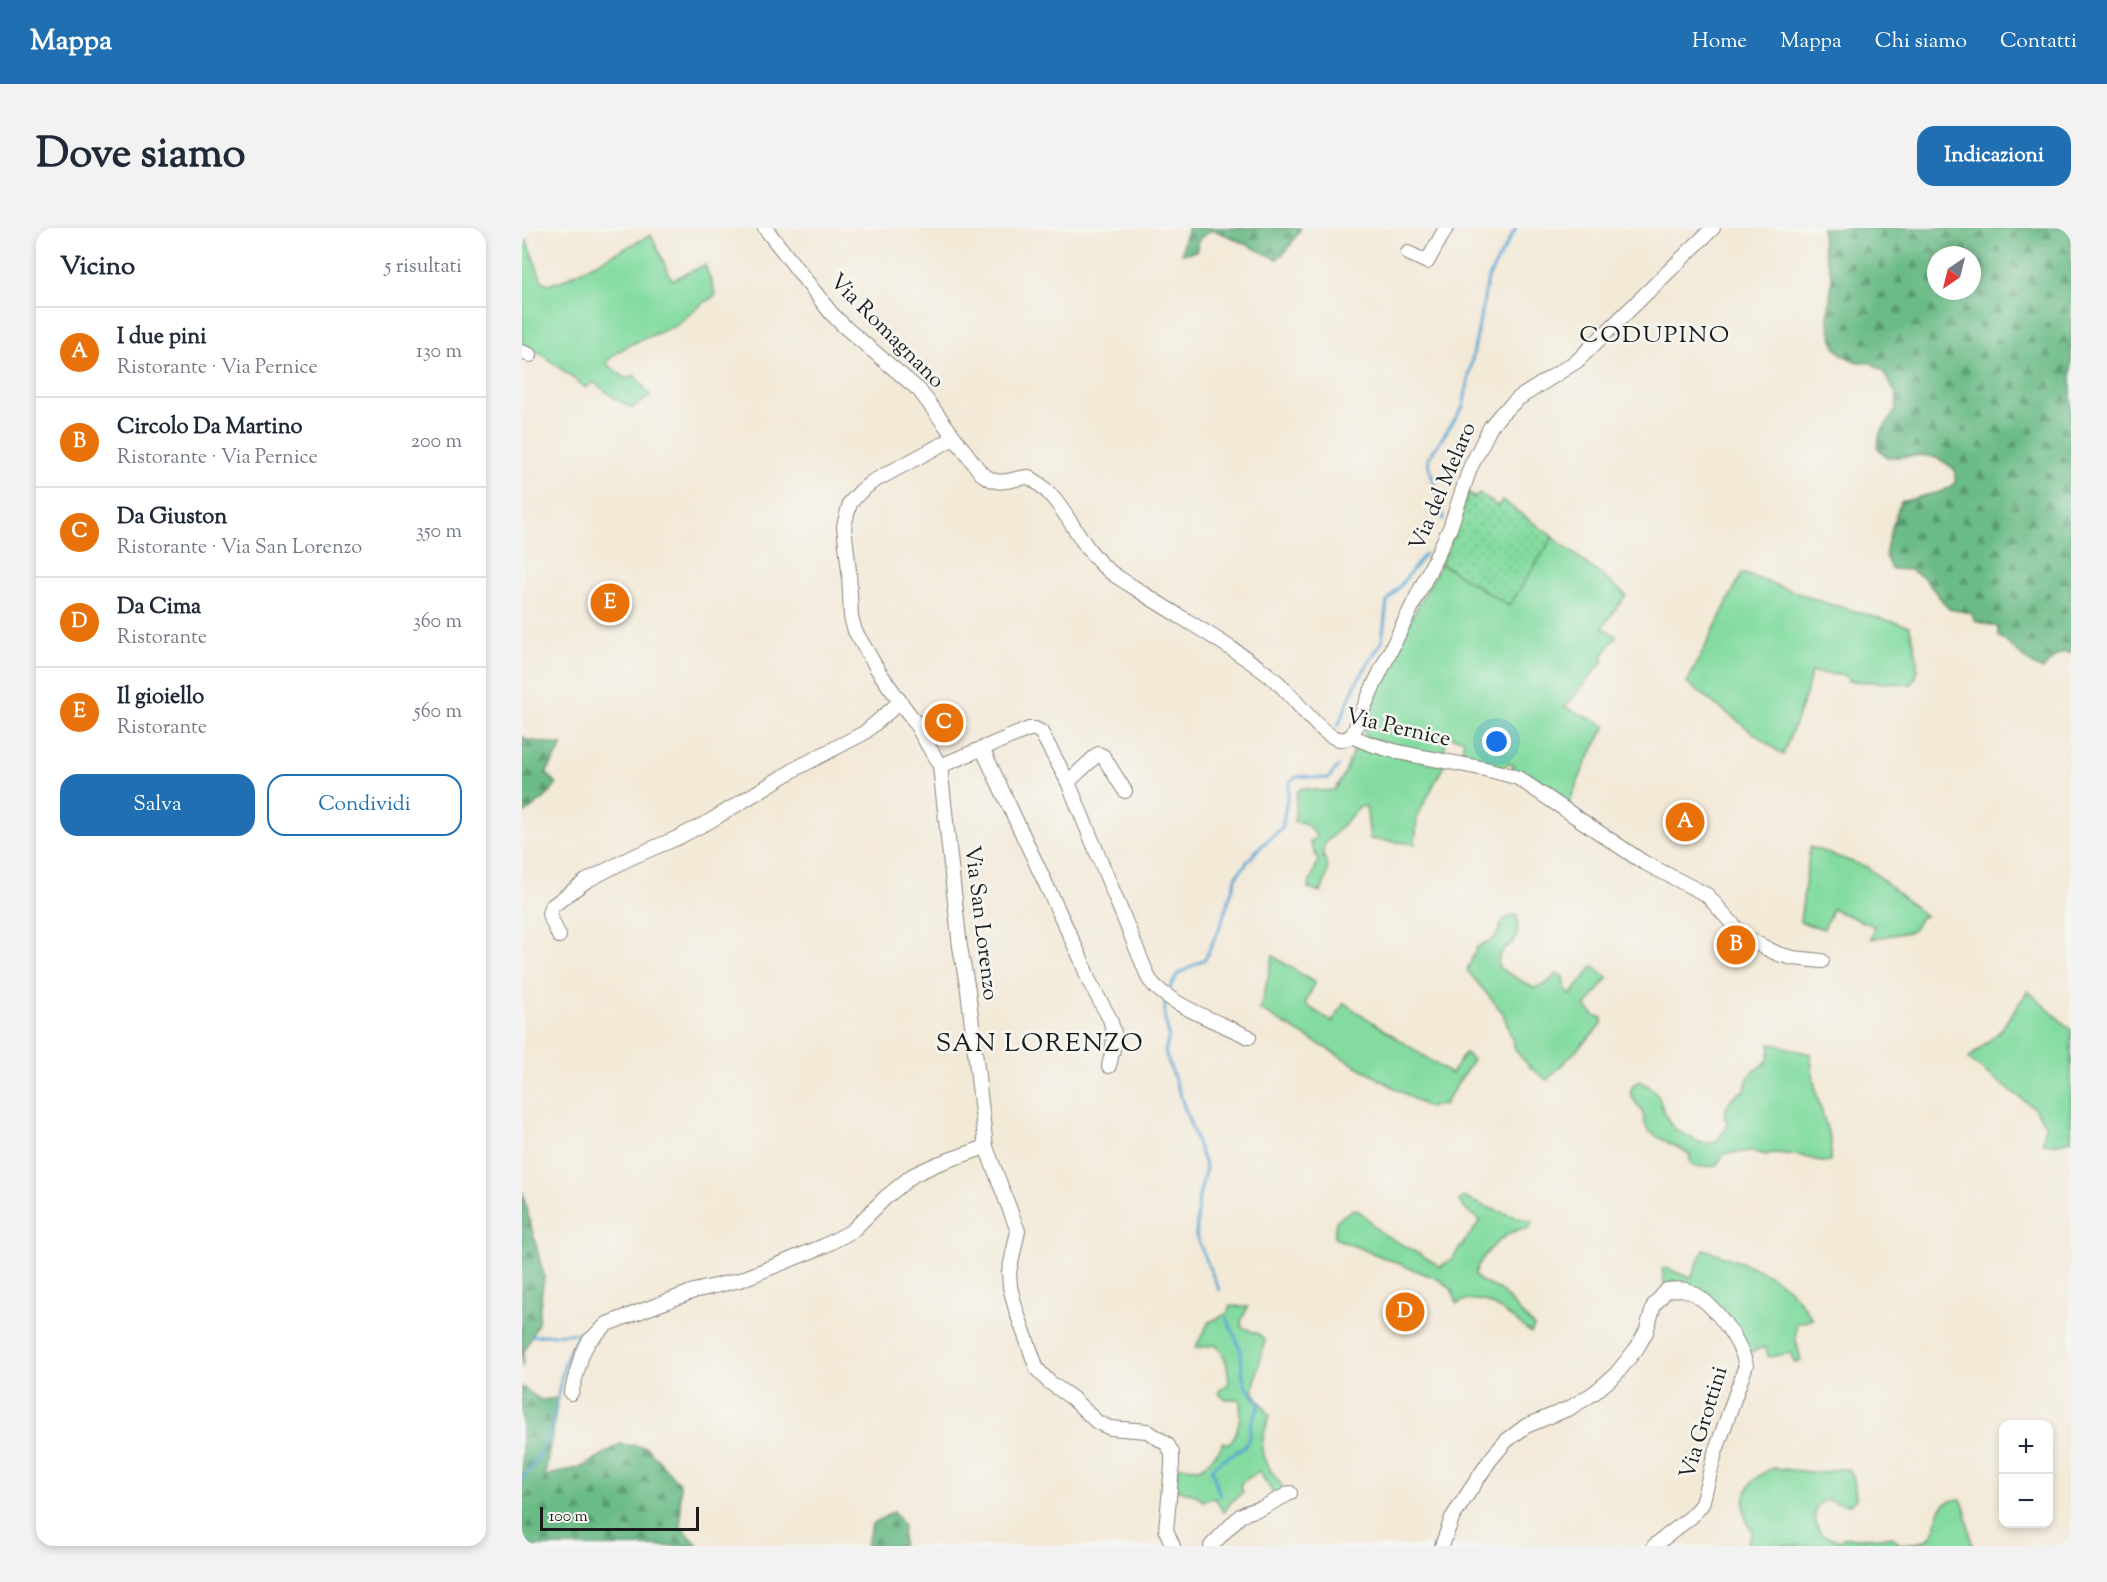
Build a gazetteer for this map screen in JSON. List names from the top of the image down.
{
  "streets": {
    "street": [
      "Via Romagnano",
      "Via del Melaro",
      "Via Pernice",
      "Via San Lorenzo",
      "Via Grottini"
    ]
  },
  "crossings": [
    ["Via Romagnano", "Via Pernice"],
    ["Via Romagnano", "Via San Lorenzo"],
    ["Via del Melaro", "Via Pernice"],
    ["Via Pernice", "Via San Lorenzo"]
  ],
  "districts": ["CODUPINO", "SAN LORENZO"],
  "scale_bar": "100 m",
  "north": "bottom left",
  "page": {
    "header": "Mappa",
    "nav": [
      "Home",
      "Mappa",
      "Chi siamo",
      "Contatti"
    ],
    "title": "Dove siamo",
    "buttons": [
      "Indicazioni",
      ["Salva", "Condividi"]
    ],
    "heading": ["Vicino", "5 risultati"],
    "list": [
      {
        "mark": "A",
        "name": "I due pini",
        "note": "Ristorante · Via Pernice",
        "value": "130 m"
      },
      {
        "mark": "B",
        "name": "Circolo Da Martino",
        "note": "Ristorante · Via Pernice",
        "value": "200 m"
      },
      {
        "mark": "C",
        "name": "Da Giuston",
        "note": "Ristorante · Via San Lorenzo",
        "value": "350 m"
      },
      {
        "mark": "D",
        "name": "Da Cima",
        "note": "Ristorante",
        "value": "360 m"
      },
      {
        "mark": "E",
        "name": "Il gioiello",
        "note": "Ristorante",
        "value": "560 m"
      }
    ],
    "pins": [
      "E",
      "C",
      "A",
      "B",
      "D"
    ],
    "map_buttons": ["+", "−"],
    "scale": "100 m"
  }
}
